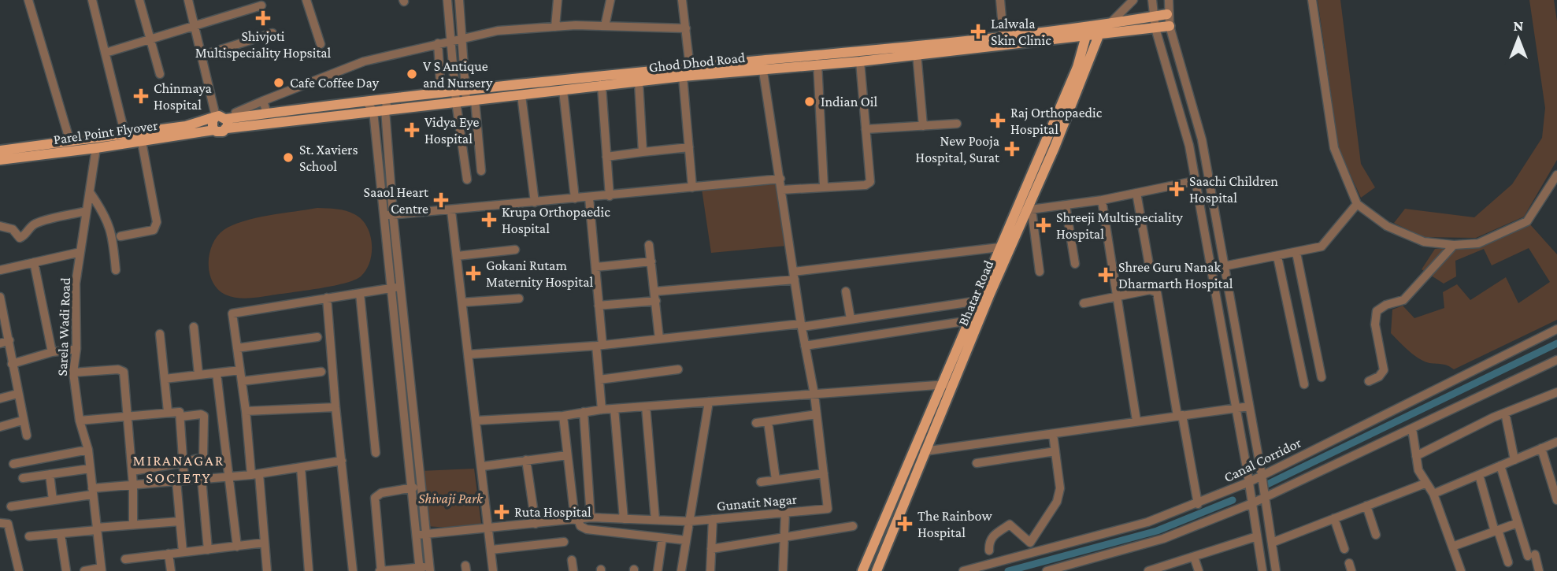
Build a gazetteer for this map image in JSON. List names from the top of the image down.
{
  "streets": {
    "main road": ["Ghod Dhod Road", "Parel Point Flyover", "Bhatar Road"],
    "street": ["Sarela Wadi Road", "Canal Corridor", "Gunatit Nagar"]
  },
  "crossings": [
    ["Ghod Dhod Road", "Bhatar Road"],
    ["Parel Point Flyover", "Sarela Wadi Road"]
  ],
  "districts": ["MIRANAGAR SOCIETY"],
  "parks": ["Shivaji Park"],
  "places": {
    "health": [
      "Shivjoti Multispeciality Hopsital",
      "Lalwala Skin Clinic",
      "Chinmaya Hospital",
      "Raj Orthopaedic Hospital",
      "Vidya Eye Hospital",
      "New Pooja Hospital, Surat",
      "Saachi Children Hospital",
      "Saaol Heart Centre",
      "Krupa Orthopaedic Hospital",
      "Shreeji Multispeciality Hospital",
      "Gokani Rutam Maternity Hospital",
      "Shree Guru Nanak Dharmarth Hospital",
      "Ruta Hospital",
      "The Rainbow Hospital"
    ],
    "other": [
      "V S Antique and Nursery",
      "Cafe Coffee Day",
      "Indian Oil",
      "St. Xaviers School"
    ]
  },
  "north": "top"
}
